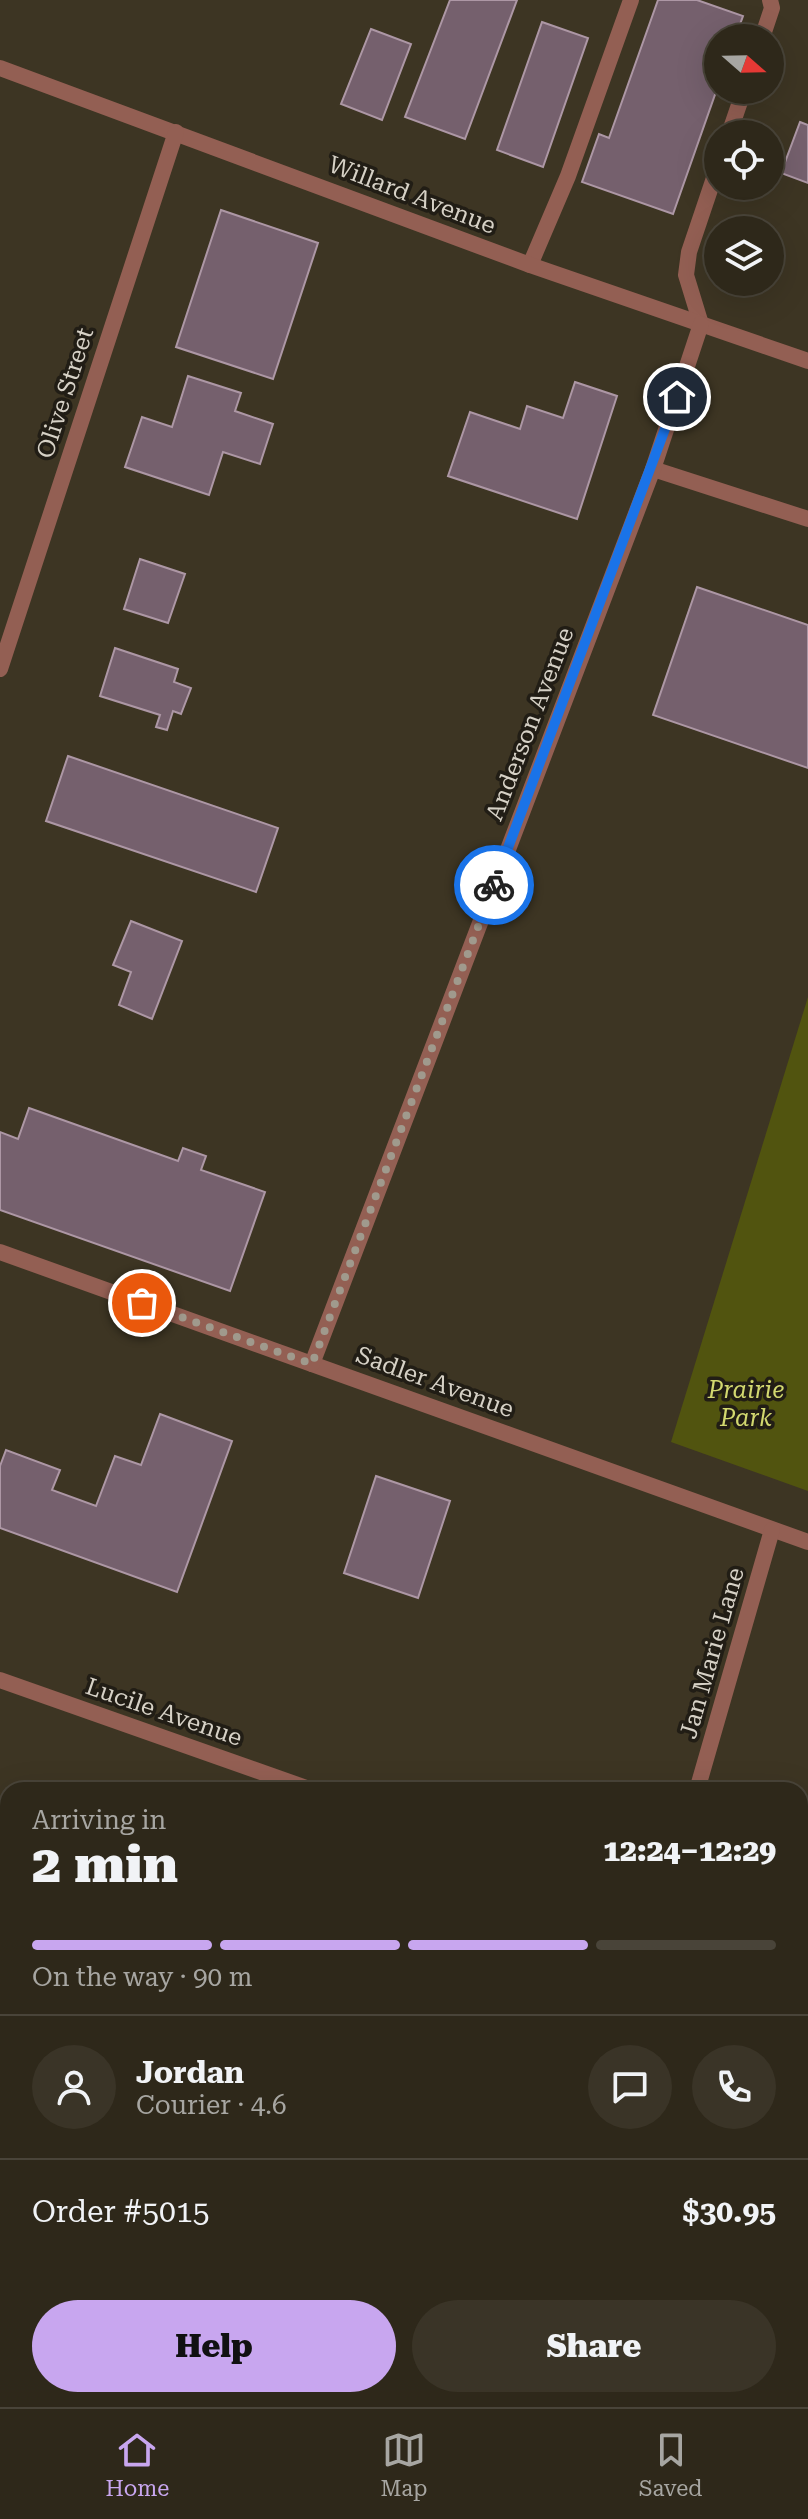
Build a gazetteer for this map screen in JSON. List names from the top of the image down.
{
  "streets": {
    "street": [
      "Willard Avenue",
      "Olive Street",
      "Anderson Avenue",
      "Sadler Avenue",
      "Jan Marie Lane",
      "Lucile Avenue"
    ]
  },
  "crossings": [
    ["Willard Avenue", "Olive Street"],
    ["Willard Avenue", "Anderson Avenue"],
    ["Anderson Avenue", "Sadler Avenue"],
    ["Sadler Avenue", "Jan Marie Lane"]
  ],
  "parks": ["Prairie Park"],
  "north": "right",
  "page": {
    "heading": ["2 min", "Arriving in", "12:24–12:29"],
    "panel": [
      "Jordan",
      "Courier · 4.6",
      "Order #5015",
      "$30.95"
    ],
    "bar": "On the way · 90 m",
    "buttons": ["Help", "Share"],
    "tabs": ["Home", "Map", "Saved"]
  }
}
